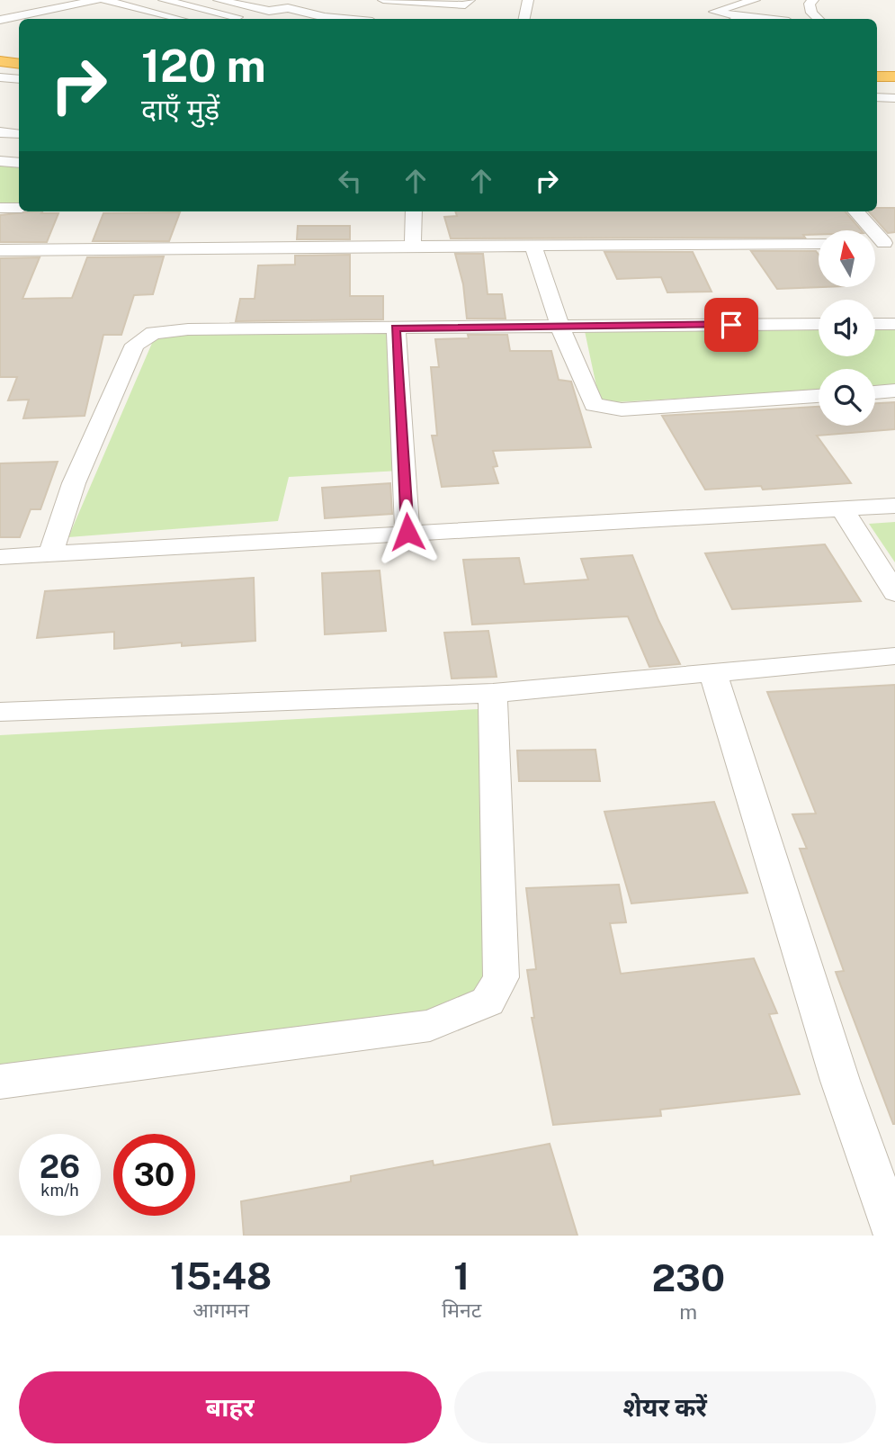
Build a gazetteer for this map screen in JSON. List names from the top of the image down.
{
  "north": "top",
  "page": {
    "turn": ["120 m", "दाएँ मुड़ें"],
    "speed": "26 km/h",
    "limit": "30",
    "eta": [
      "15:48",
      "आगमन",
      "1",
      "मिनट",
      "230",
      "m"
    ],
    "buttons": ["बाहर", "शेयर करें"]
  }
}
